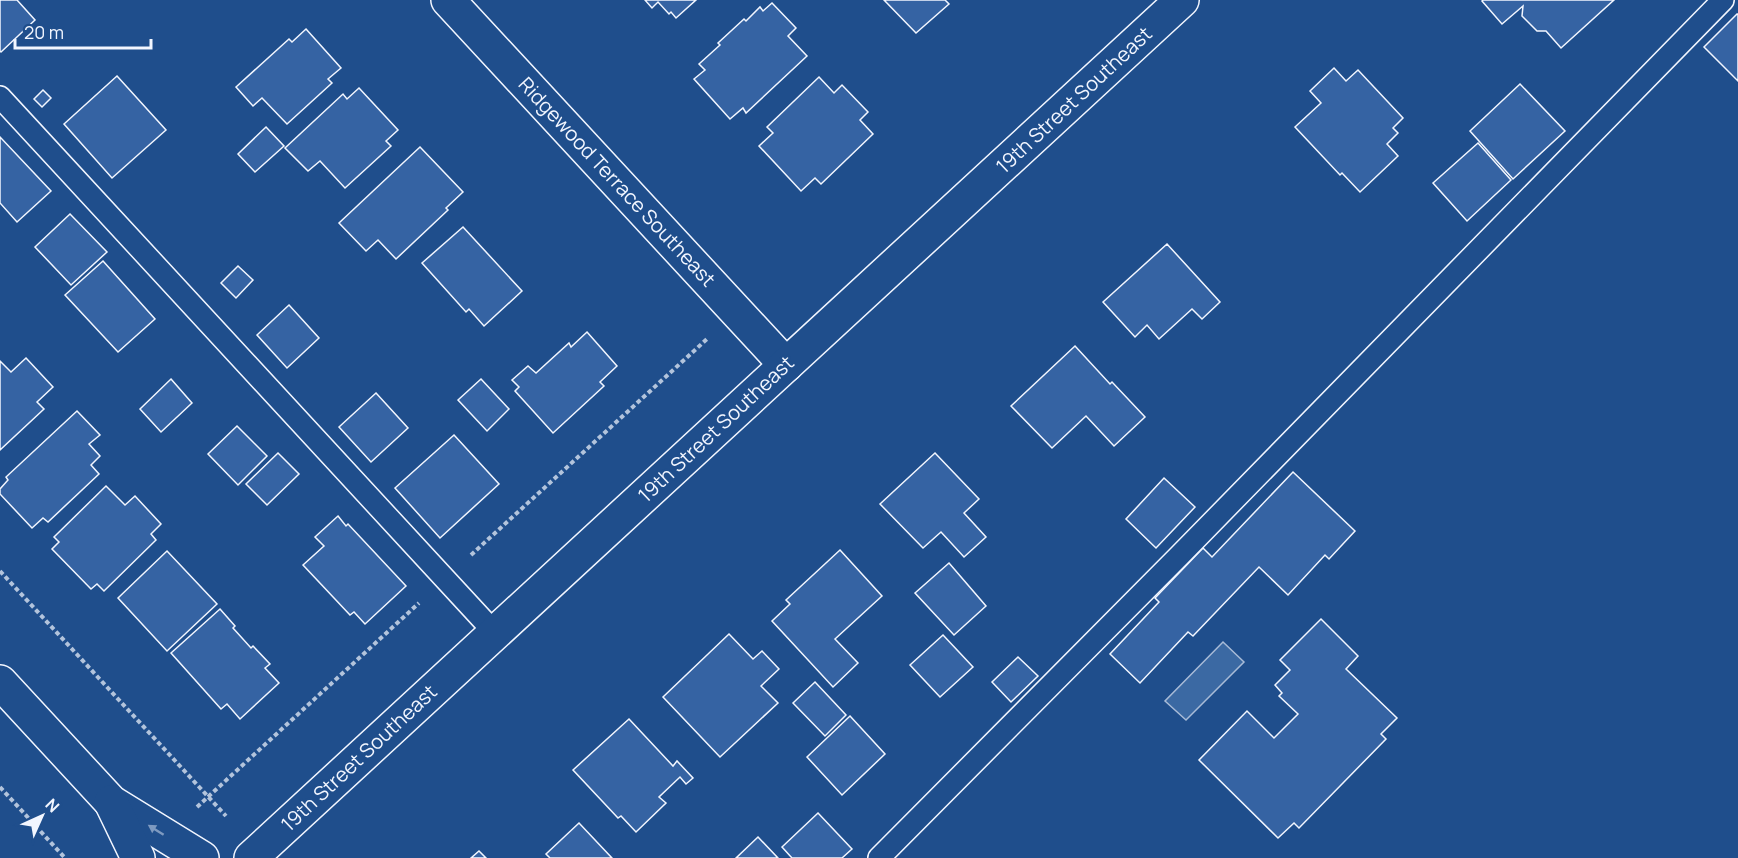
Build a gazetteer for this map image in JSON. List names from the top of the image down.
{
  "streets": {
    "main road": ["19th Street Southeast", "Ridgewood Terrace Southeast"]
  },
  "crossings": [
    ["19th Street Southeast", "Ridgewood Terrace Southeast"]
  ],
  "scale_bar": "20 m",
  "north": "top right"
}
